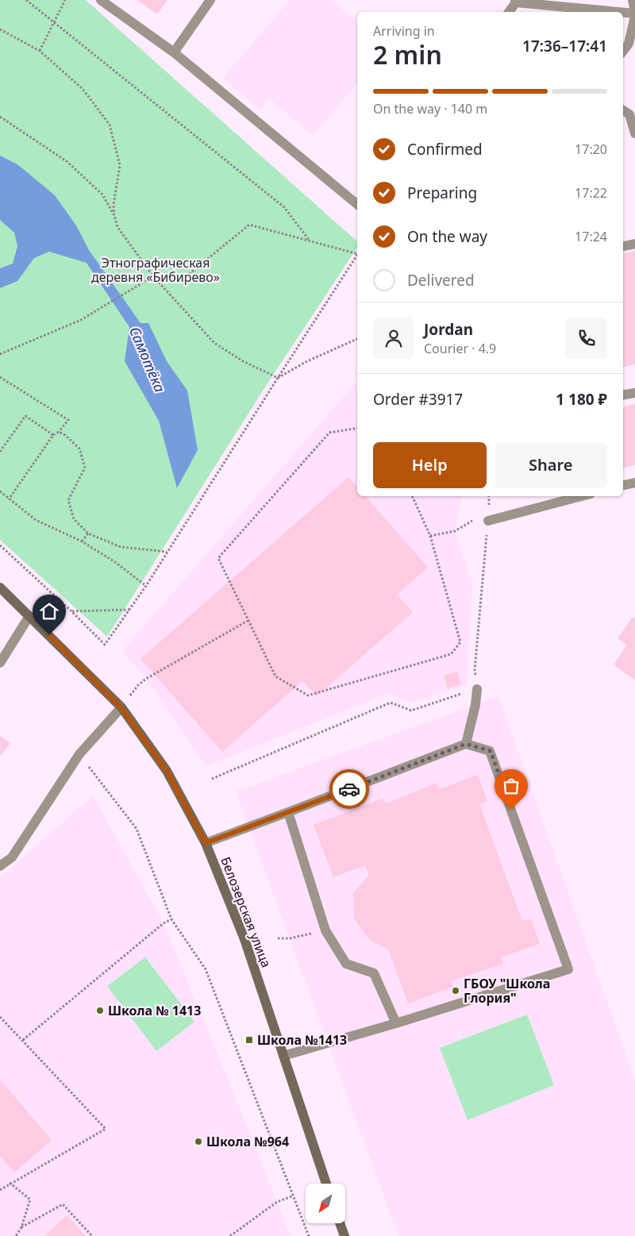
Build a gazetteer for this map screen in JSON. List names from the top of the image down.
{
  "streets": {
    "street": ["Белозерская улица"]
  },
  "water": ["Самотёка"],
  "parks": ["Этнографическая деревня «Бибирево»"],
  "places": {
    "other": ["ГБОУ \"Школа Глория\"", "Школа № 1413", "Школа №964"],
    "transit": ["Школа №1413"]
  },
  "north": "bottom left",
  "page": {
    "heading": ["2 min", "Arriving in", "17:36–17:41"],
    "panel": [
      "Jordan",
      "Courier · 4.9",
      "Order #3917",
      "1 180 ₽"
    ],
    "bar": "On the way · 140 m",
    "list": [
      ["Confirmed", "17:20"],
      ["Preparing", "17:22"],
      ["On the way", "17:24"],
      "Delivered"
    ],
    "buttons": ["Help", "Share"]
  }
}
